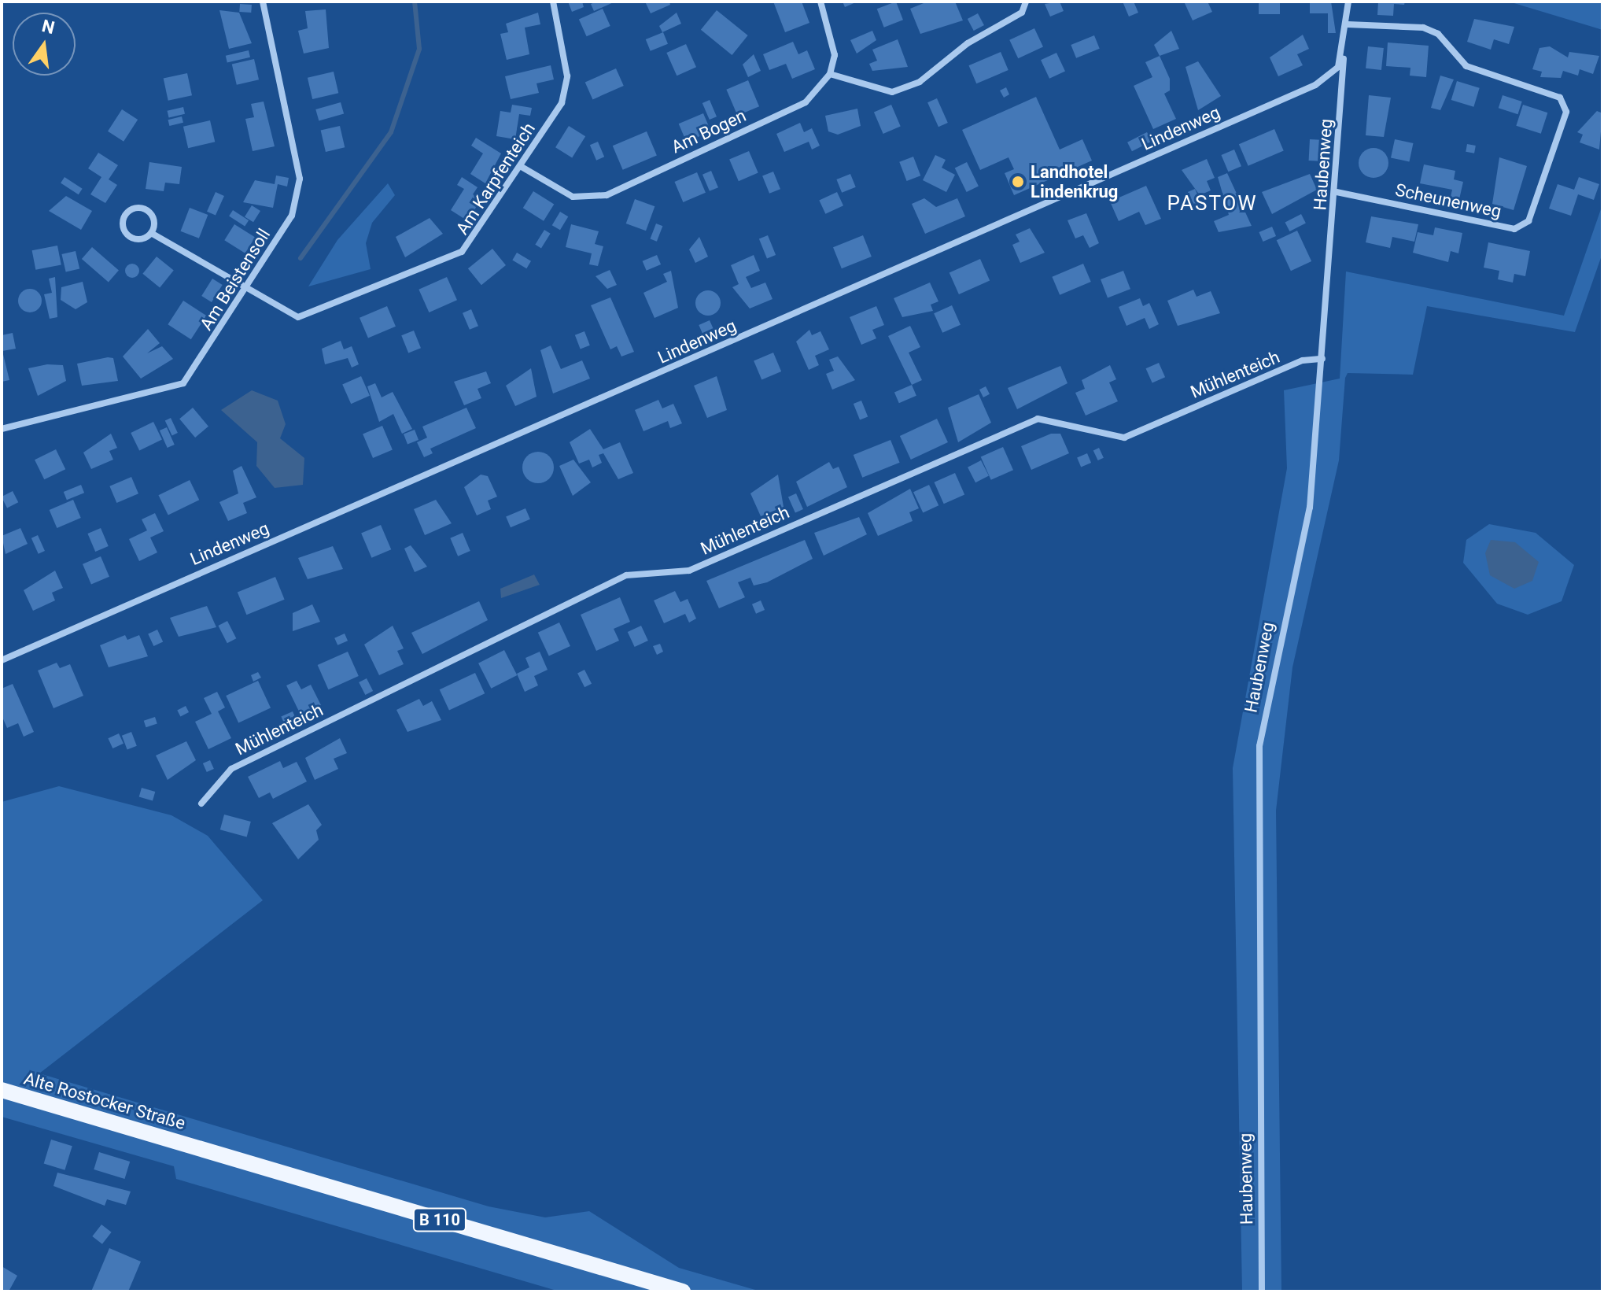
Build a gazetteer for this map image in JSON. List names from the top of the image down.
{
  "streets": {
    "main road": ["Alte Rostocker Straße", "B 110"],
    "street": [
      "Lindenweg",
      "Am Bogen",
      "Haubenweg",
      "Am Karpfenteich",
      "Scheunenweg",
      "Am Beistensoll",
      "Mühlenteich"
    ]
  },
  "crossings": [
    ["Lindenweg", "Haubenweg"],
    ["Am Bogen", "Am Karpfenteich"],
    ["Haubenweg", "Scheunenweg"],
    ["Haubenweg", "Mühlenteich"],
    ["Am Karpfenteich", "Am Beistensoll"]
  ],
  "districts": ["PASTOW"],
  "places": ["Landhotel Lindenkrug"],
  "north": "top"
}
